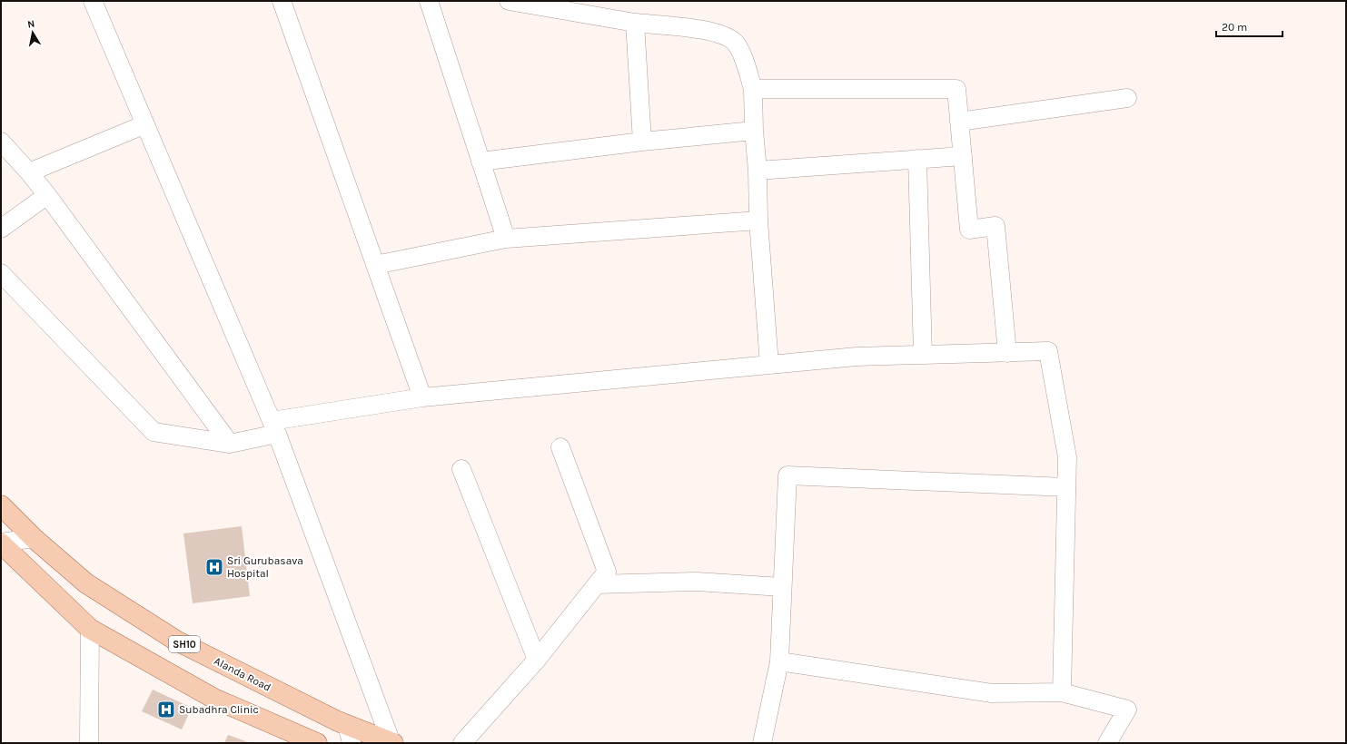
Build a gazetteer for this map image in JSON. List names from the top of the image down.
{
  "streets": {
    "main road": ["SH10", "Alanda Road"]
  },
  "places": {
    "hospital": ["Sri Gurubasava Hospital", "Subadhra Clinic"]
  },
  "scale_bar": "20 m",
  "north": "top"
}
